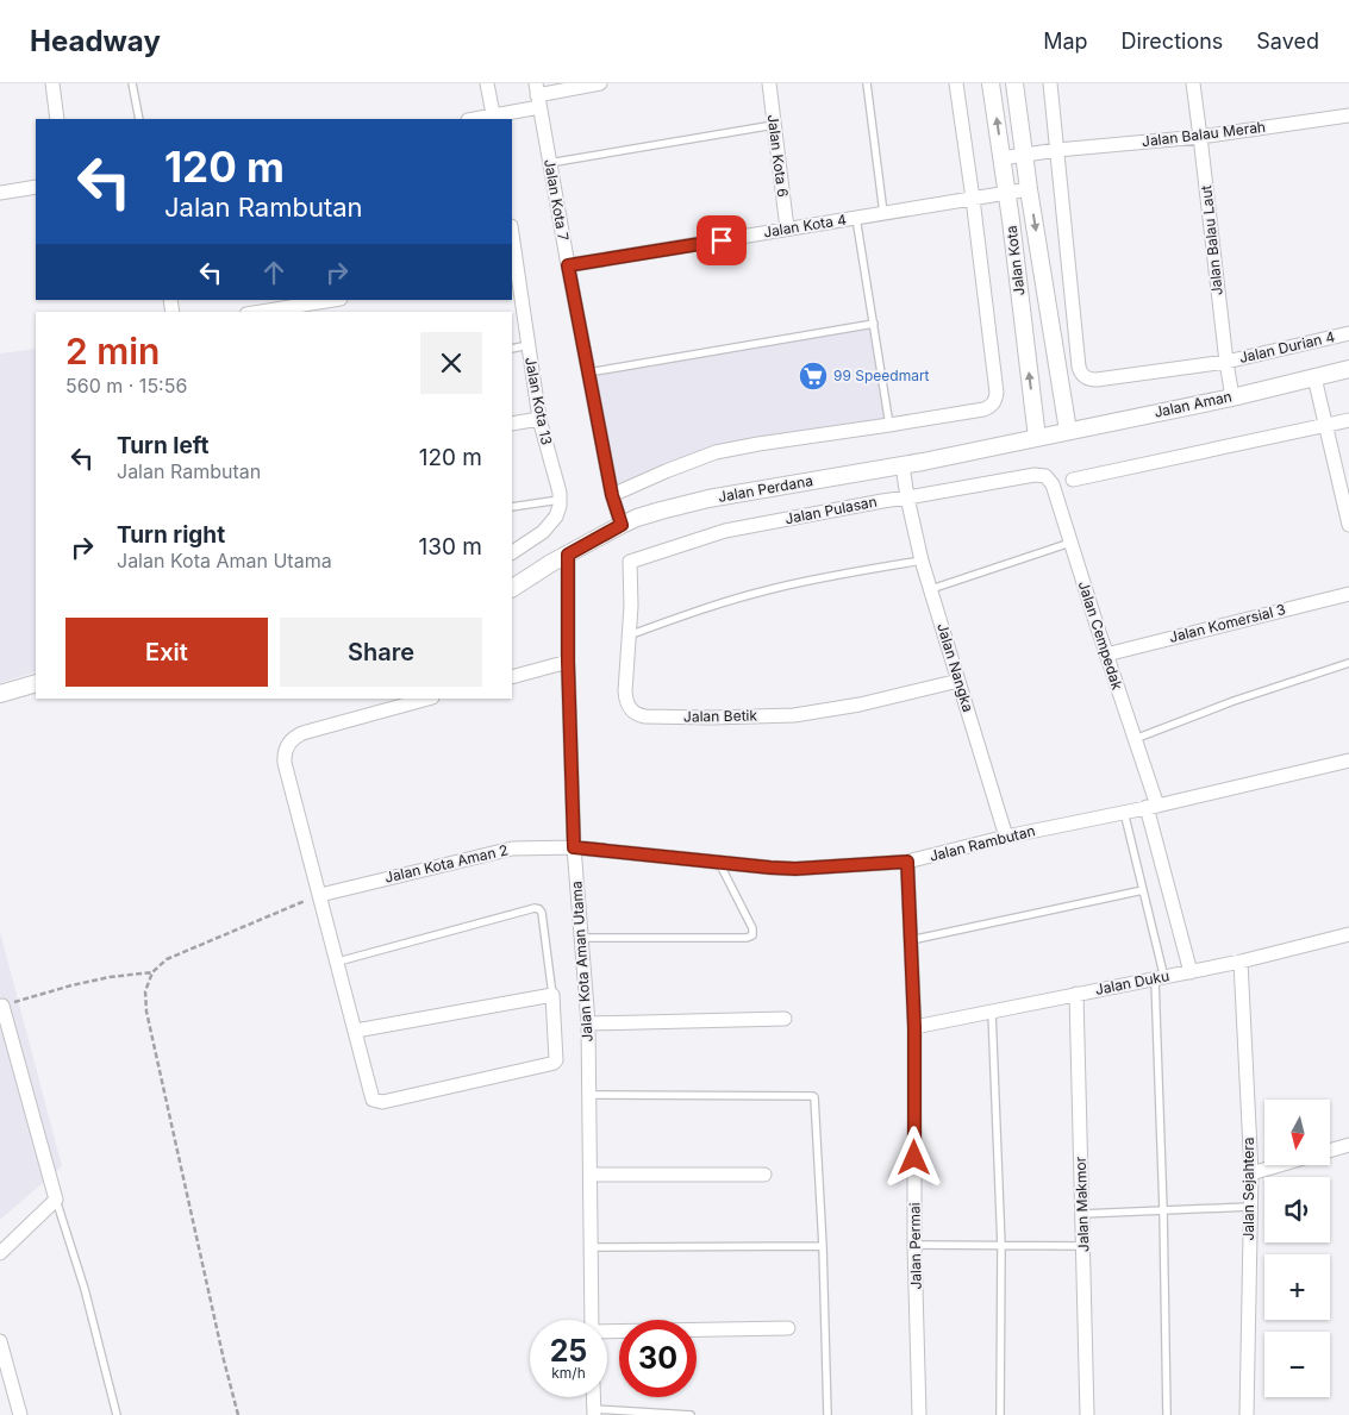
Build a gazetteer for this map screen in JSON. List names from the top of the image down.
{
  "streets": {
    "street": [
      "Jalan Balau Merah",
      "Jalan Kota 6",
      "Jalan Kota 7",
      "Jalan Kota 4",
      "Jalan Balau Laut",
      "Jalan Kota",
      "Jalan Durian 4",
      "Jalan Kota 13",
      "Jalan Aman",
      "Jalan Perdana",
      "Jalan Pulasan",
      "Jalan Komersial 3",
      "Jalan Cempedak",
      "Jalan Nangka",
      "Jalan Betik",
      "Jalan Rambutan",
      "Jalan Kota Aman 2",
      "Jalan Kota Aman Utama",
      "Jalan Duku",
      "Jalan Sejahtera",
      "Jalan Makmor",
      "Jalan Permai"
    ]
  },
  "crossings": [
    ["Jalan Balau Merah", "Jalan Balau Laut"],
    ["Jalan Balau Merah", "Jalan Kota"],
    ["Jalan Balau Merah", "Jalan Durian 4"],
    ["Jalan Kota 6", "Jalan Kota 4"],
    ["Jalan Kota 7", "Jalan Kota 4"],
    ["Jalan Kota 7", "Jalan Perdana"],
    ["Jalan Kota 4", "Jalan Kota"],
    ["Jalan Balau Laut", "Jalan Durian 4"],
    ["Jalan Balau Laut", "Jalan Aman"],
    ["Jalan Kota", "Jalan Aman"],
    ["Jalan Kota", "Jalan Perdana"],
    ["Jalan Aman", "Jalan Perdana"],
    ["Jalan Perdana", "Jalan Nangka"],
    ["Jalan Perdana", "Jalan Kota Aman Utama"],
    ["Jalan Pulasan", "Jalan Cempedak"],
    ["Jalan Pulasan", "Jalan Nangka"],
    ["Jalan Pulasan", "Jalan Betik"],
    ["Jalan Komersial 3", "Jalan Cempedak"],
    ["Jalan Cempedak", "Jalan Rambutan"],
    ["Jalan Cempedak", "Jalan Duku"],
    ["Jalan Nangka", "Jalan Betik"],
    ["Jalan Nangka", "Jalan Rambutan"],
    ["Jalan Rambutan", "Jalan Kota Aman 2"],
    ["Jalan Rambutan", "Jalan Kota Aman Utama"],
    ["Jalan Rambutan", "Jalan Permai"],
    ["Jalan Kota Aman 2", "Jalan Kota Aman Utama"],
    ["Jalan Duku", "Jalan Sejahtera"],
    ["Jalan Duku", "Jalan Makmor"],
    ["Jalan Duku", "Jalan Permai"]
  ],
  "places": {
    "supermarket": ["99 Speedmart"]
  },
  "north": "bottom",
  "page": {
    "header": "Headway",
    "nav": ["Map", "Directions", "Saved"],
    "turn": ["120 m", "Jalan Rambutan"],
    "heading": ["2 min", "560 m · 15:56"],
    "list": [
      {
        "name": "Turn left",
        "note": "Jalan Rambutan",
        "value": "120 m"
      },
      {
        "name": "Turn right",
        "note": "Jalan Kota Aman Utama",
        "value": "130 m"
      }
    ],
    "buttons": ["Exit", "Share"],
    "map_buttons": ["+", "−"],
    "speed": "25 km/h",
    "limit": "30"
  }
}
